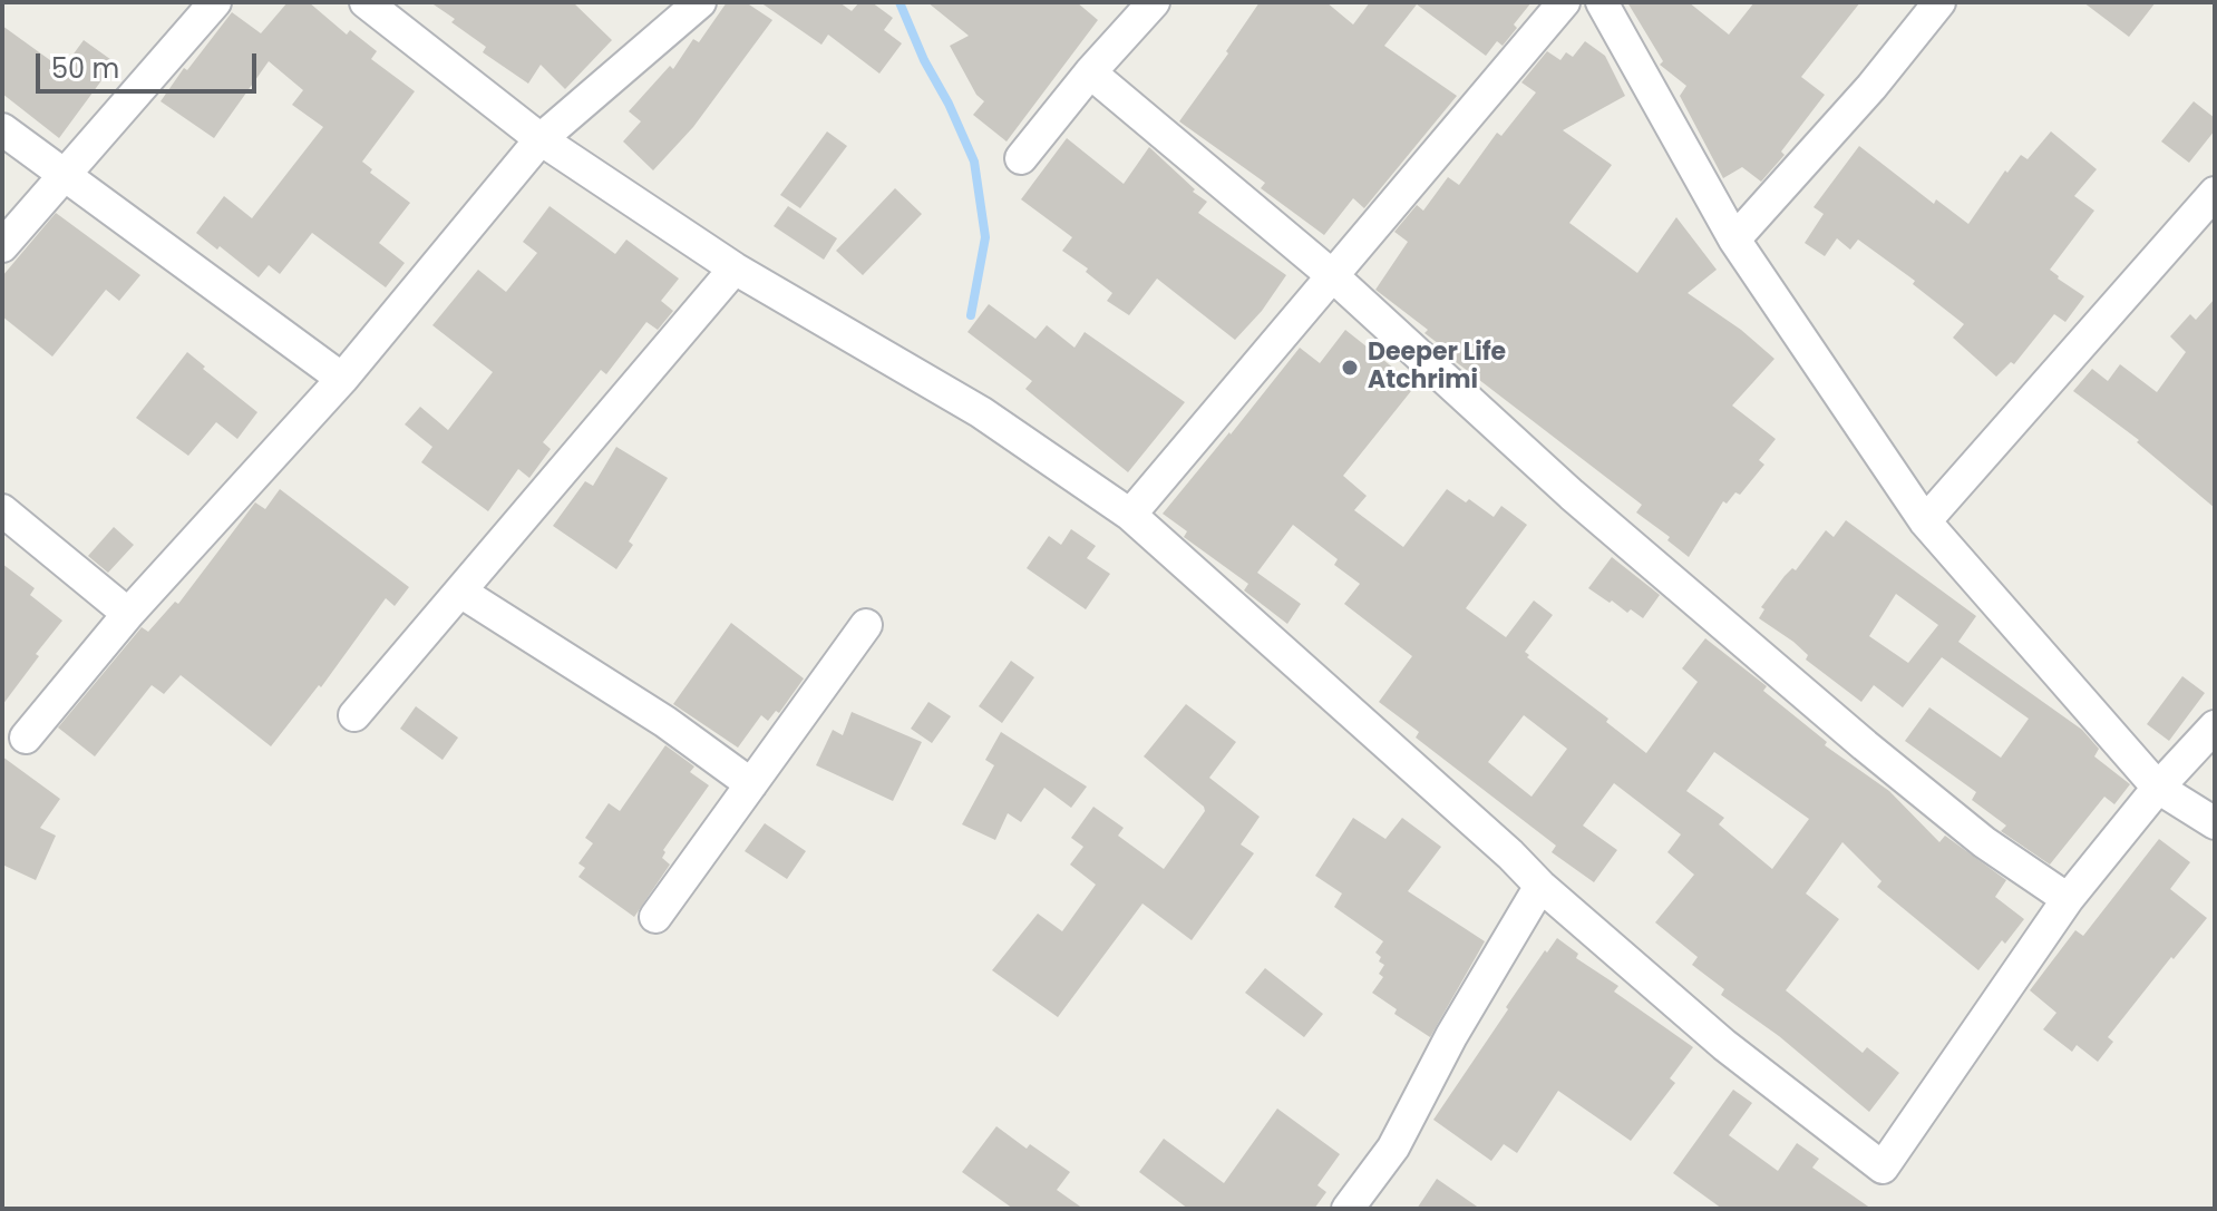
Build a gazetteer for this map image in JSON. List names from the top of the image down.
{
  "places": ["Deeper Life Atchrimi"],
  "scale_bar": "50 m"
}
